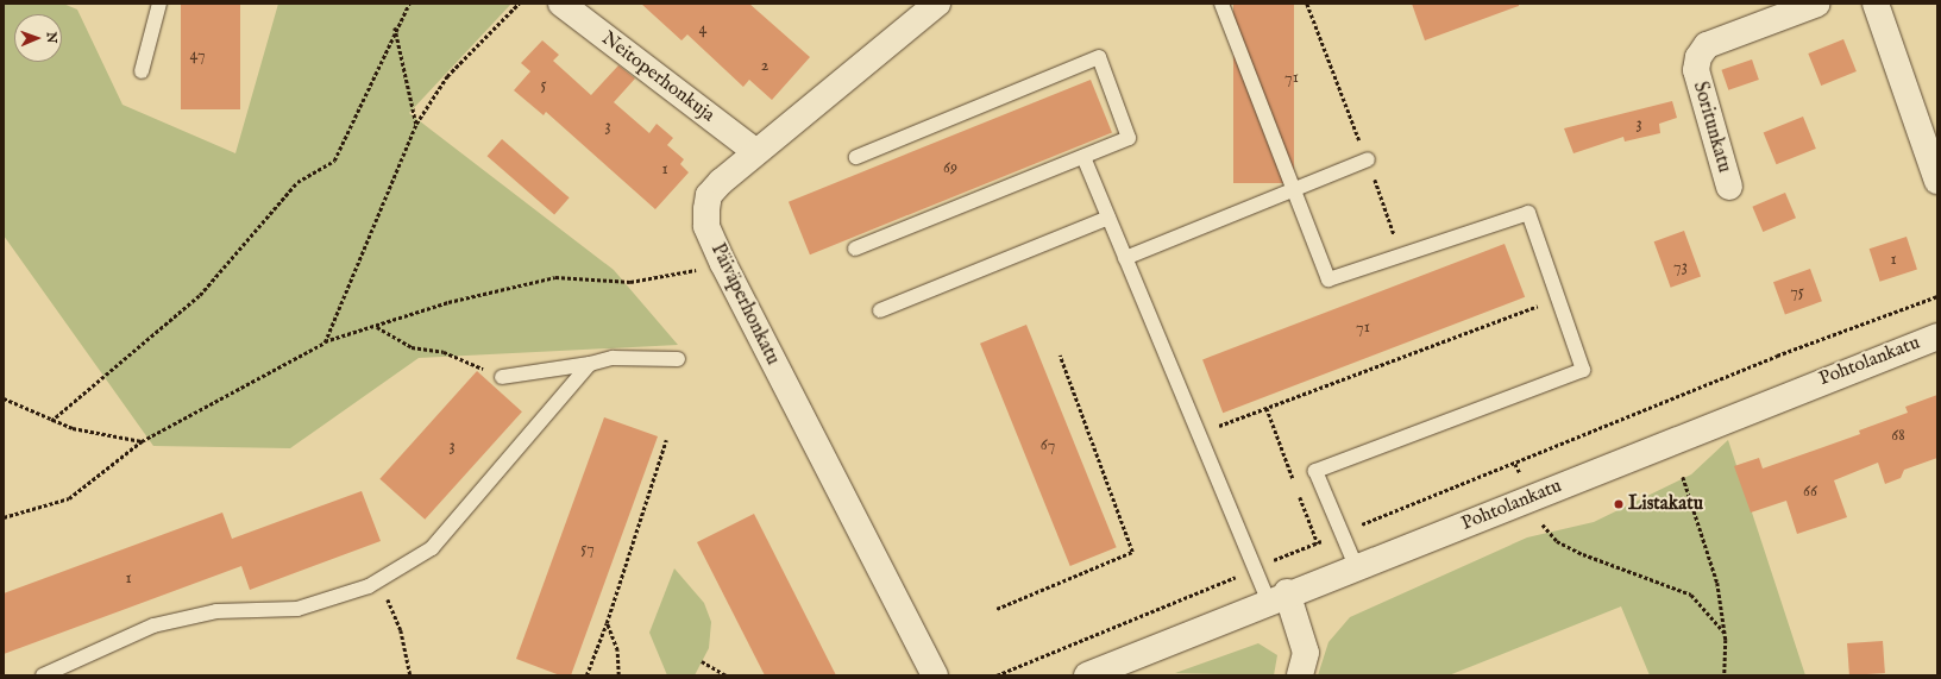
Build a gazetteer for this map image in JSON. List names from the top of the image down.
{
  "streets": {
    "street": [
      "Neitoperhonkuja",
      "Soritunkatu",
      "Päiväperhonkatu",
      "Pohtolankatu"
    ]
  },
  "crossings": [
    ["Neitoperhonkuja", "Päiväperhonkatu"]
  ],
  "places": ["Listakatu"],
  "house_numbers": [
    "4",
    "47",
    "2",
    "71",
    "5",
    "3",
    "3",
    "69",
    "1",
    "1",
    "73",
    "75",
    "71",
    "68",
    "67",
    "3",
    "66",
    "57",
    "1"
  ],
  "north": "right"
}
